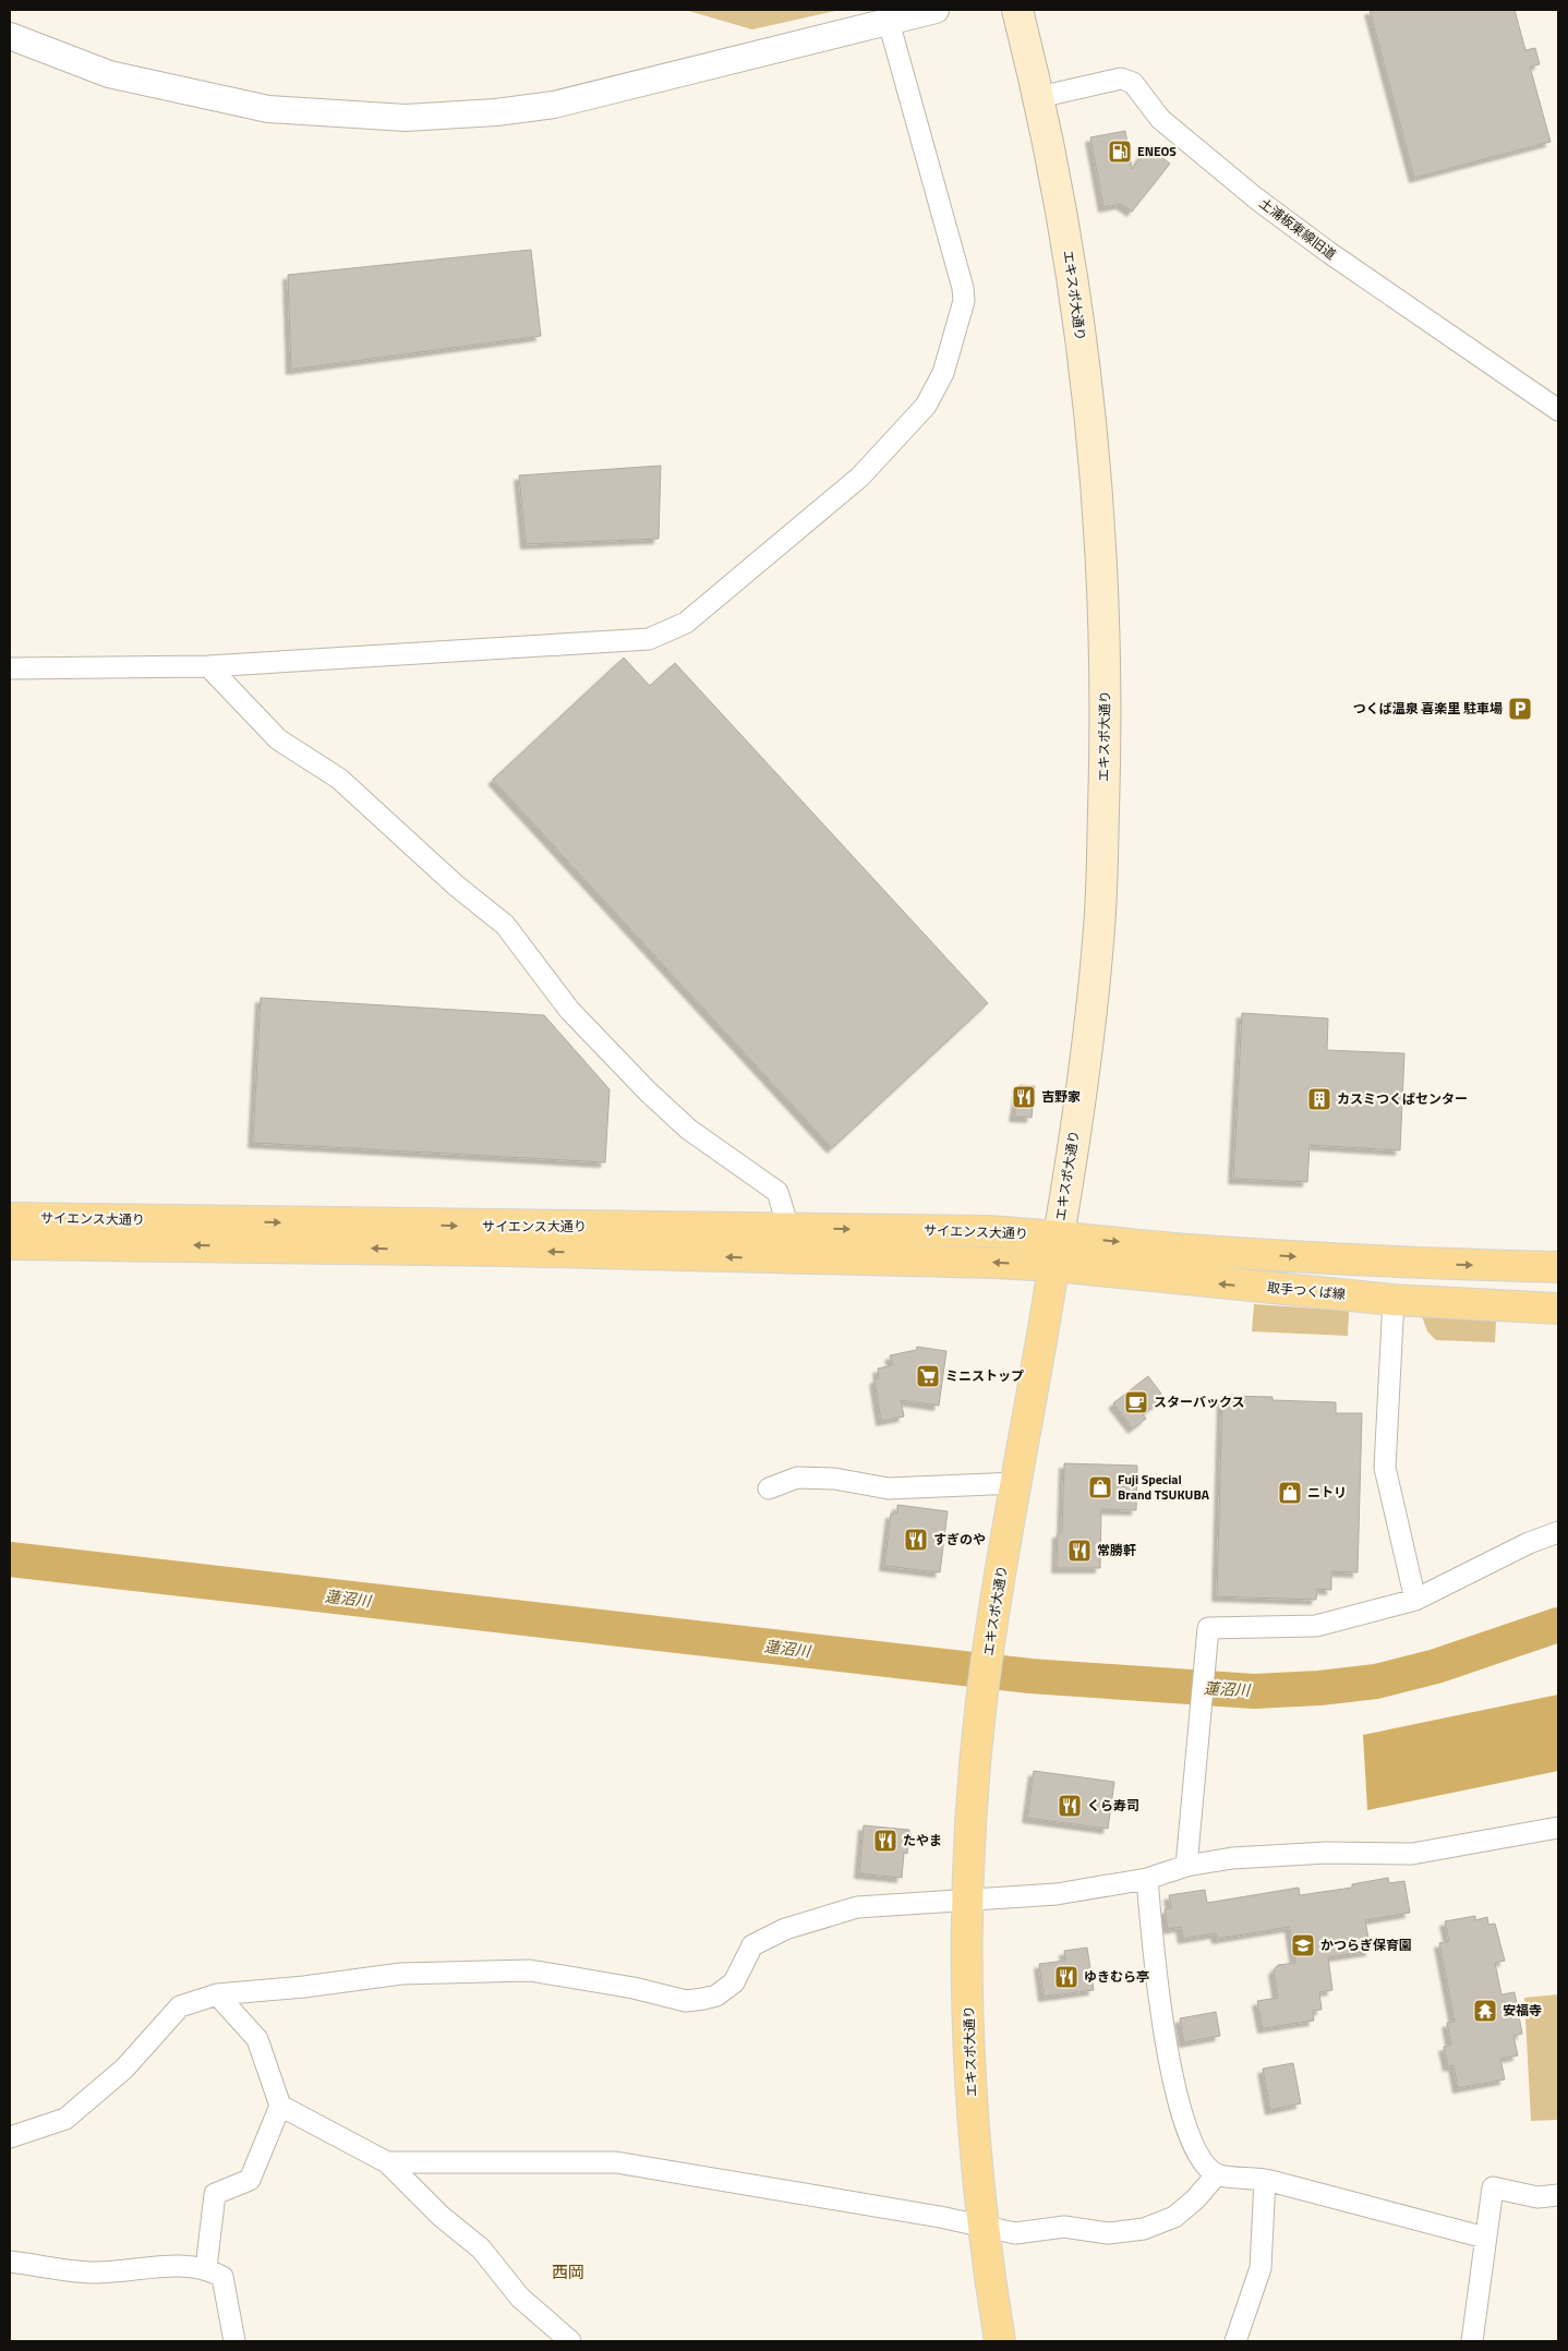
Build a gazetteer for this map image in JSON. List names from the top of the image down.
{
  "streets": {
    "main road": ["エキスポ大通り", "サイエンス大通り", "取手つくば線"],
    "street": ["土浦板東線旧道"]
  },
  "crossings": [
    ["土浦板東線旧道", "エキスポ大通り"],
    ["エキスポ大通り", "サイエンス大通り"],
    ["エキスポ大通り", "取手つくば線"],
    ["サイエンス大通り", "取手つくば線"]
  ],
  "districts": ["西岡"],
  "water": ["蓮沼川"],
  "places": {
    "fuel station": ["ENEOS"],
    "parking": ["つくば温泉 喜楽里 駐車場"],
    "restaurant": [
      "吉野家",
      "すぎのや",
      "常勝軒",
      "くら寿司",
      "たやま",
      "ゆきむら亭"
    ],
    "building": ["カスミつくばセンター"],
    "supermarket": ["ミニストップ"],
    "cafe": ["スターバックス"],
    "shop": ["Fuji Special Brand TSUKUBA", "ニトリ"],
    "school or university": ["かつらぎ保育園"],
    "temple": ["安福寺"]
  }
}
